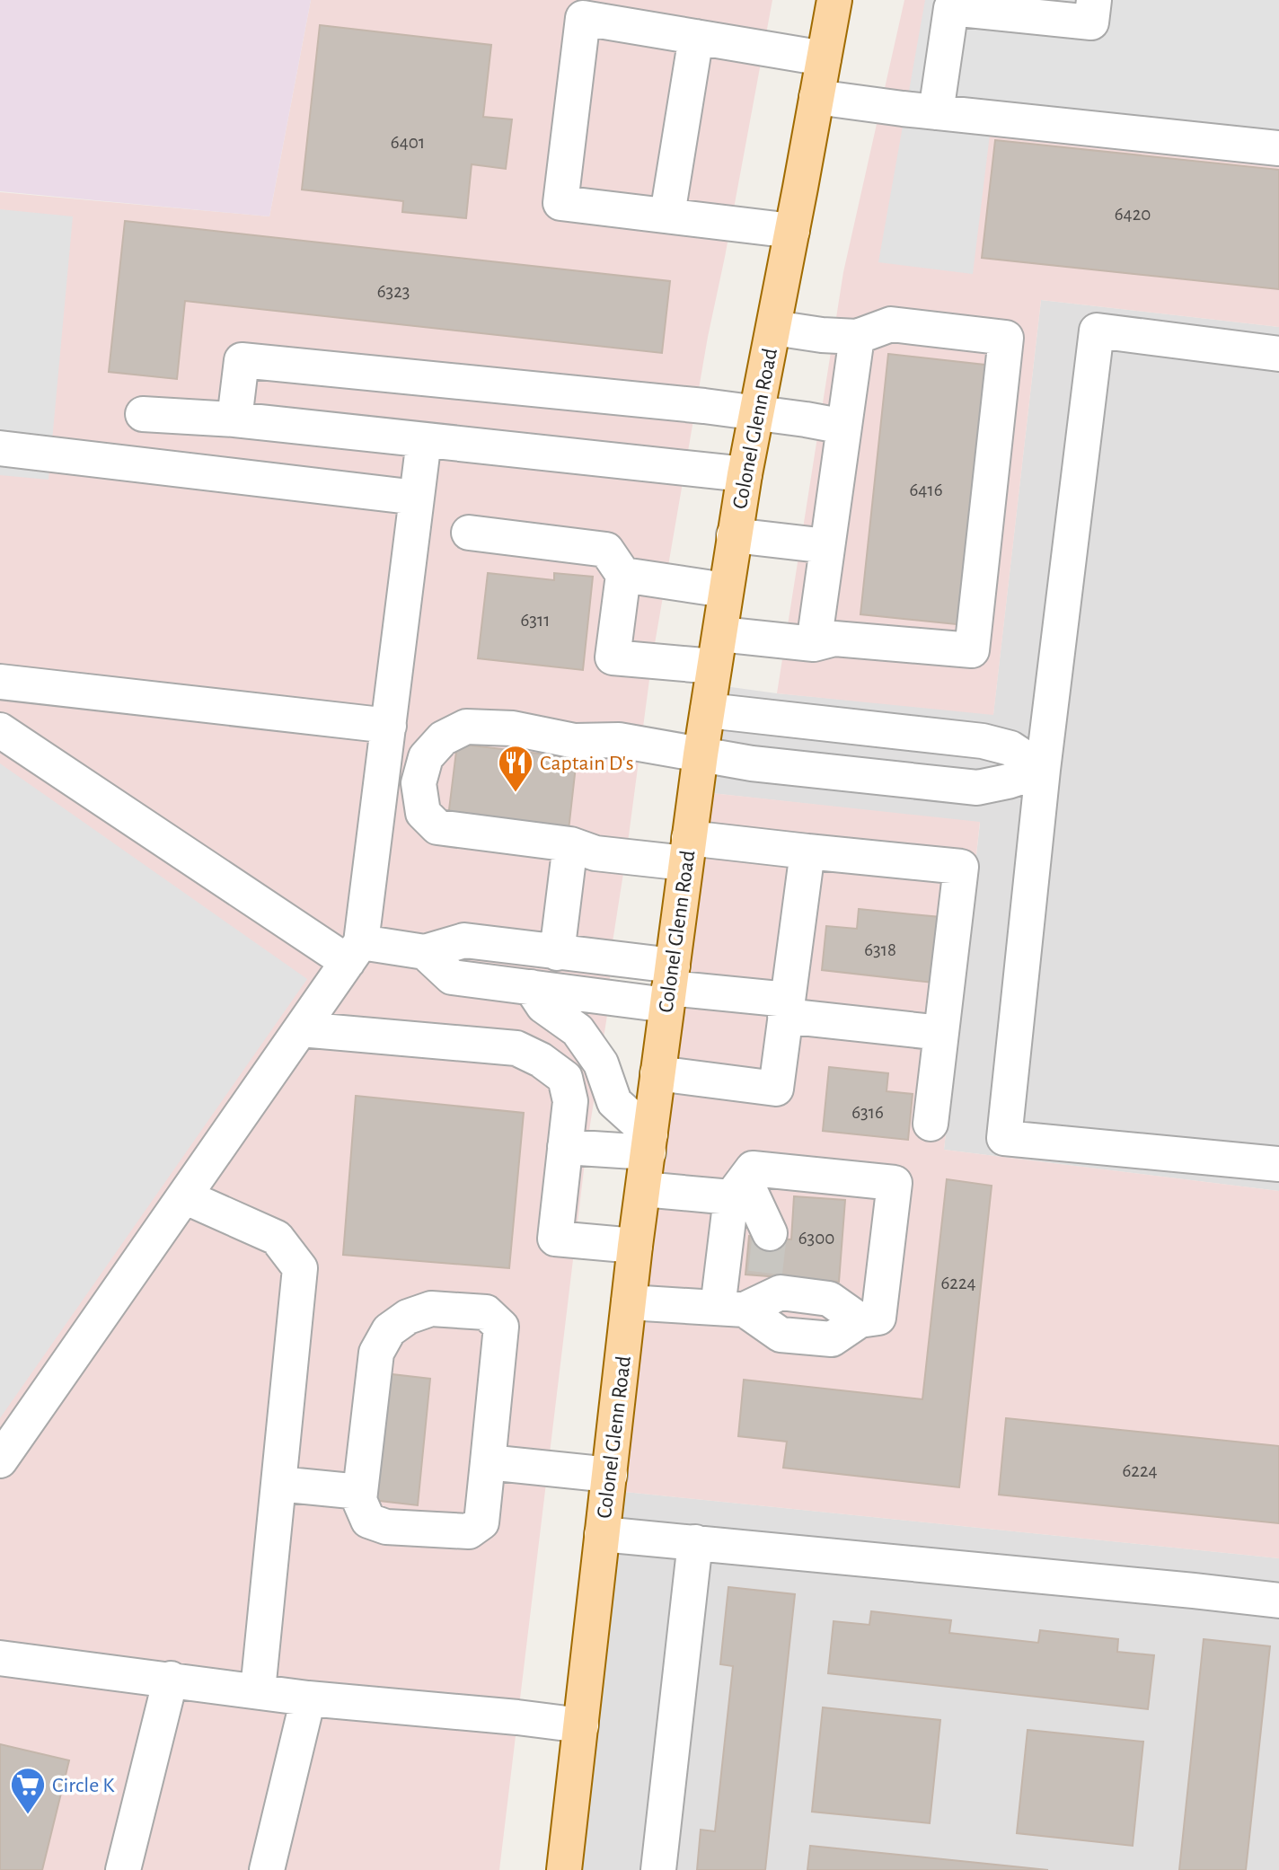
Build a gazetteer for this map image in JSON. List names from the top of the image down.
{
  "streets": {
    "main road": ["Colonel Glenn Road"]
  },
  "places": {
    "restaurant": ["Captain D's"],
    "supermarket": ["Circle K"]
  },
  "house_numbers": [
    "6401",
    "6420",
    "6323",
    "6416",
    "6311",
    "6318",
    "6316",
    "6300",
    "6224",
    "6224"
  ]
}
